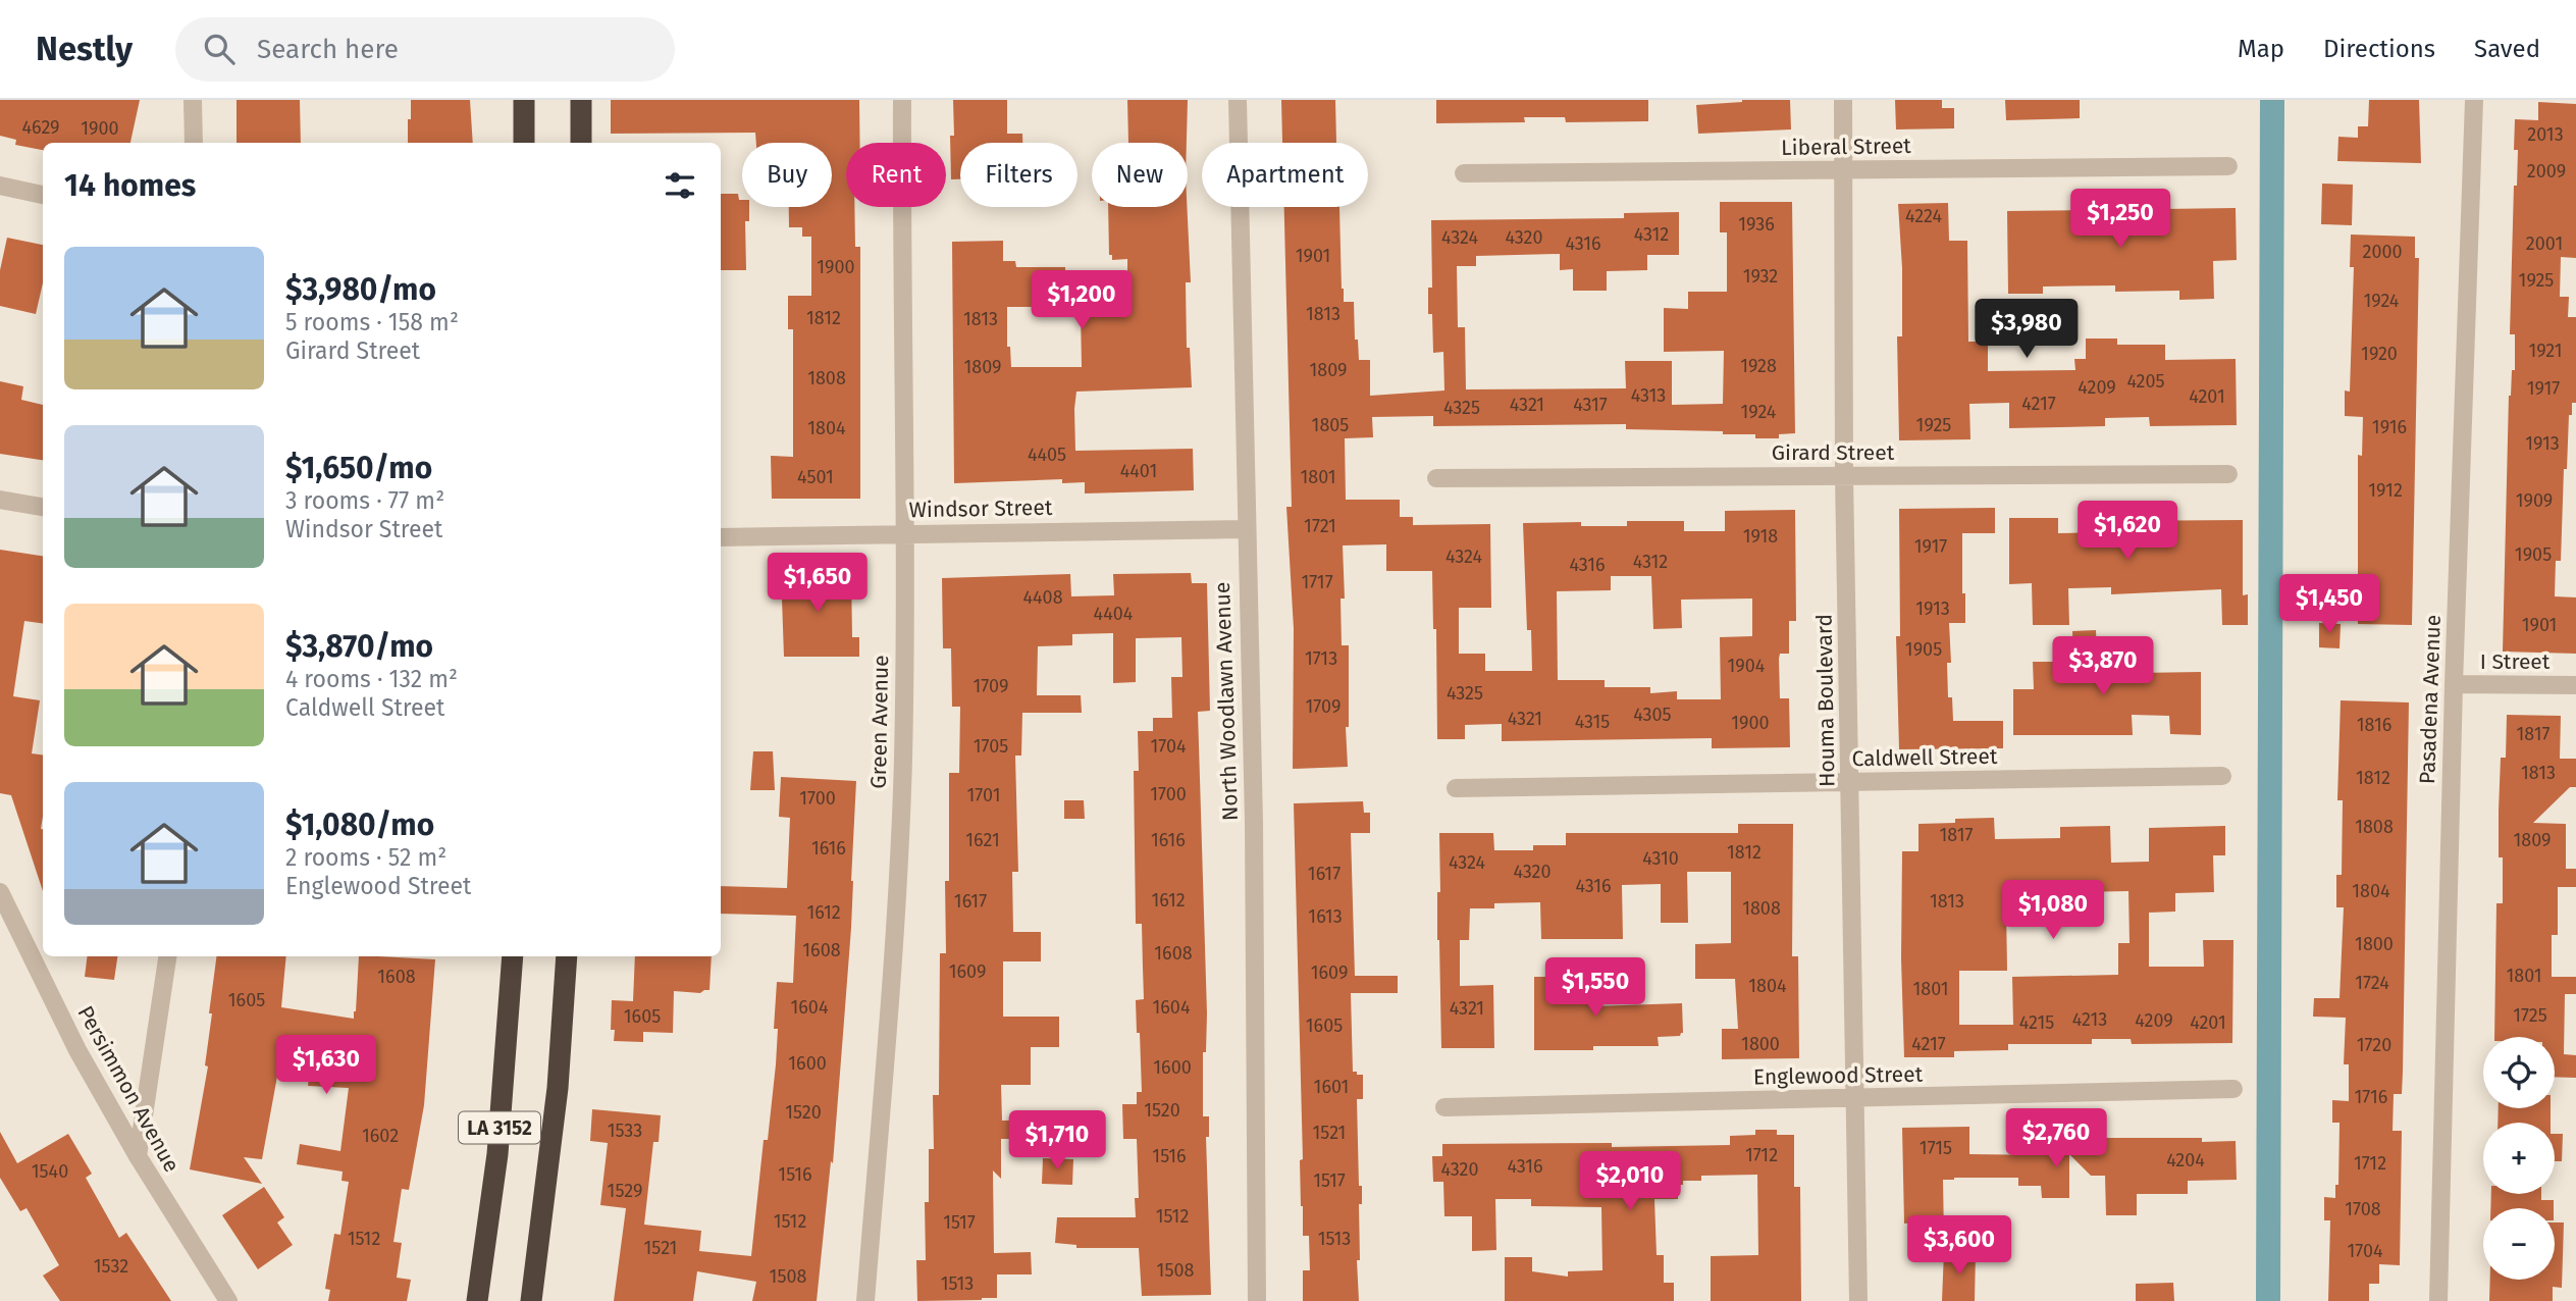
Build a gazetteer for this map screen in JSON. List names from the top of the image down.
{
  "streets": {
    "highway": ["LA 3152"],
    "street": [
      "Liberal Street",
      "Girard Street",
      "Windsor Street",
      "I Street",
      "Pasadena Avenue",
      "Houma Boulevard",
      "North Woodlawn Avenue",
      "Green Avenue",
      "Caldwell Street",
      "Englewood Street",
      "Persimmon Avenue"
    ]
  },
  "crossings": [
    ["Liberal Street", "Houma Boulevard"],
    ["Girard Street", "Houma Boulevard"],
    ["Windsor Street", "North Woodlawn Avenue"],
    ["Windsor Street", "Green Avenue"],
    ["I Street", "Pasadena Avenue"],
    ["Houma Boulevard", "Caldwell Street"],
    ["Houma Boulevard", "Englewood Street"]
  ],
  "house_numbers": [
    "4629",
    "1900",
    "2013",
    "2009",
    "4224",
    "1936",
    "4312",
    "4324",
    "4320",
    "4316",
    "2001",
    "2000",
    "1901",
    "1900",
    "1932",
    "1925",
    "1924",
    "1813",
    "1812",
    "1813",
    "1921",
    "1920",
    "1928",
    "1809",
    "1809",
    "1808",
    "4205",
    "4209",
    "1917",
    "4313",
    "4201",
    "4217",
    "4321",
    "4317",
    "4325",
    "1924",
    "1805",
    "1925",
    "1916",
    "1804",
    "1913",
    "4405",
    "4401",
    "4501",
    "1801",
    "1912",
    "1909",
    "1721",
    "1918",
    "1917",
    "1905",
    "4324",
    "4312",
    "4316",
    "1717",
    "4408",
    "1913",
    "4404",
    "1901",
    "1905",
    "1713",
    "1904",
    "1709",
    "4325",
    "1709",
    "4305",
    "4321",
    "4315",
    "1900",
    "1816",
    "1817",
    "1705",
    "1704",
    "1813",
    "1812",
    "1700",
    "1701",
    "1700",
    "1808",
    "1817",
    "1621",
    "1616",
    "1809",
    "1616",
    "1812",
    "4310",
    "4324",
    "4320",
    "1617",
    "4316",
    "1804",
    "1612",
    "1617",
    "1813",
    "1808",
    "1612",
    "1613",
    "1800",
    "1608",
    "1608",
    "1609",
    "1609",
    "1801",
    "1608",
    "1724",
    "1804",
    "1801",
    "1605",
    "1604",
    "1604",
    "4321",
    "1725",
    "1605",
    "4213",
    "4209",
    "4215",
    "4201",
    "1605",
    "1800",
    "4217",
    "1720",
    "1600",
    "1600",
    "1601",
    "1716",
    "1520",
    "1520",
    "1533",
    "1521",
    "1602",
    "1715",
    "1712",
    "1516",
    "4204",
    "1712",
    "4316",
    "4320",
    "1540",
    "1516",
    "1517",
    "1529",
    "1708",
    "1512",
    "1512",
    "1517",
    "1512",
    "1513",
    "1521",
    "1704",
    "1532",
    "1508",
    "1508",
    "1513"
  ],
  "page": {
    "header": "Nestly",
    "search": "Search here",
    "nav": ["Map", "Directions", "Saved"],
    "chip": [
      "Buy",
      "Rent",
      "Filters",
      "New",
      "Apartment"
    ],
    "heading": "14 homes",
    "price": [
      "$1,250",
      "$1,200",
      "$3,980",
      "$1,620",
      "$1,650",
      "$1,450",
      "$3,870",
      "$1,080",
      "$1,550",
      "$1,630",
      "$2,760",
      "$1,710",
      "$2,010",
      "$3,600"
    ],
    "list": [
      {
        "name": "$3,980/mo",
        "note": "5 rooms · 158 m² · Girard Street"
      },
      {
        "name": "$1,650/mo",
        "note": "3 rooms · 77 m² · Windsor Street"
      },
      {
        "name": "$3,870/mo",
        "note": "4 rooms · 132 m² · Caldwell Street"
      },
      {
        "name": "$1,080/mo",
        "note": "2 rooms · 52 m² · Englewood Street"
      }
    ],
    "map_buttons": ["+", "−"]
  }
}
